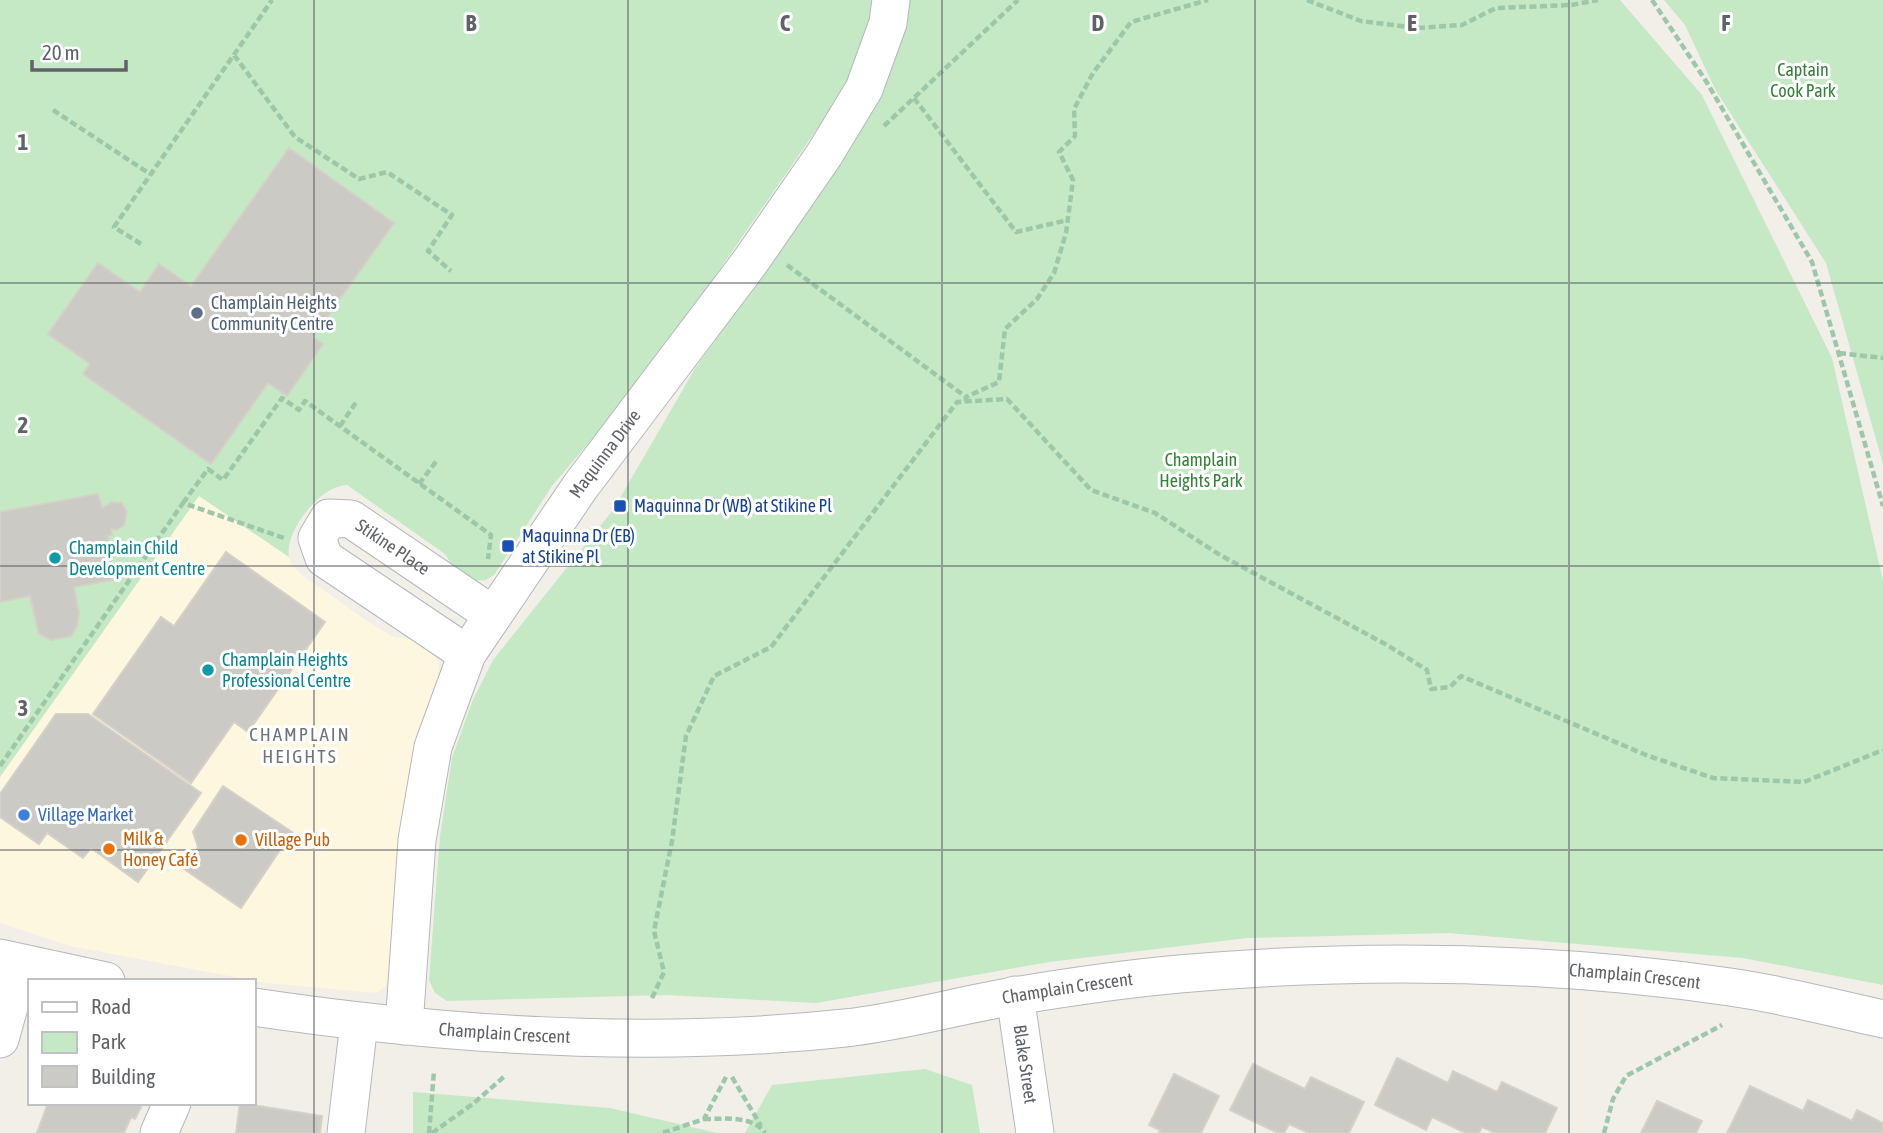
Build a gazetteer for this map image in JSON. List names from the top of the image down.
{
  "streets": {
    "street": [
      "Maquinna Drive",
      "Stikine Place",
      "Champlain Crescent",
      "Blake Street"
    ]
  },
  "crossings": [
    ["Maquinna Drive", "Stikine Place"],
    ["Maquinna Drive", "Champlain Crescent"],
    ["Champlain Crescent", "Blake Street"]
  ],
  "districts": ["CHAMPLAIN HEIGHTS"],
  "parks": ["Captain Cook Park", "Champlain Heights Park"],
  "places": {
    "other": [
      "Champlain Heights Community Centre",
      "Champlain Child Development Centre",
      "Champlain Heights Professional Centre",
      "Village Market",
      "Village Pub",
      "Milk & Honey Café"
    ],
    "transit": ["Maquinna Dr (WB) at Stikine Pl", "Maquinna Dr (EB) at Stikine Pl"]
  },
  "legend": ["Road", "Park", "Building"],
  "scale_bar": "20 m",
  "grid": {
    "columns": [
      "B",
      "C",
      "D",
      "E",
      "F"
    ],
    "rows": ["1", "2", "3"]
  }
}
